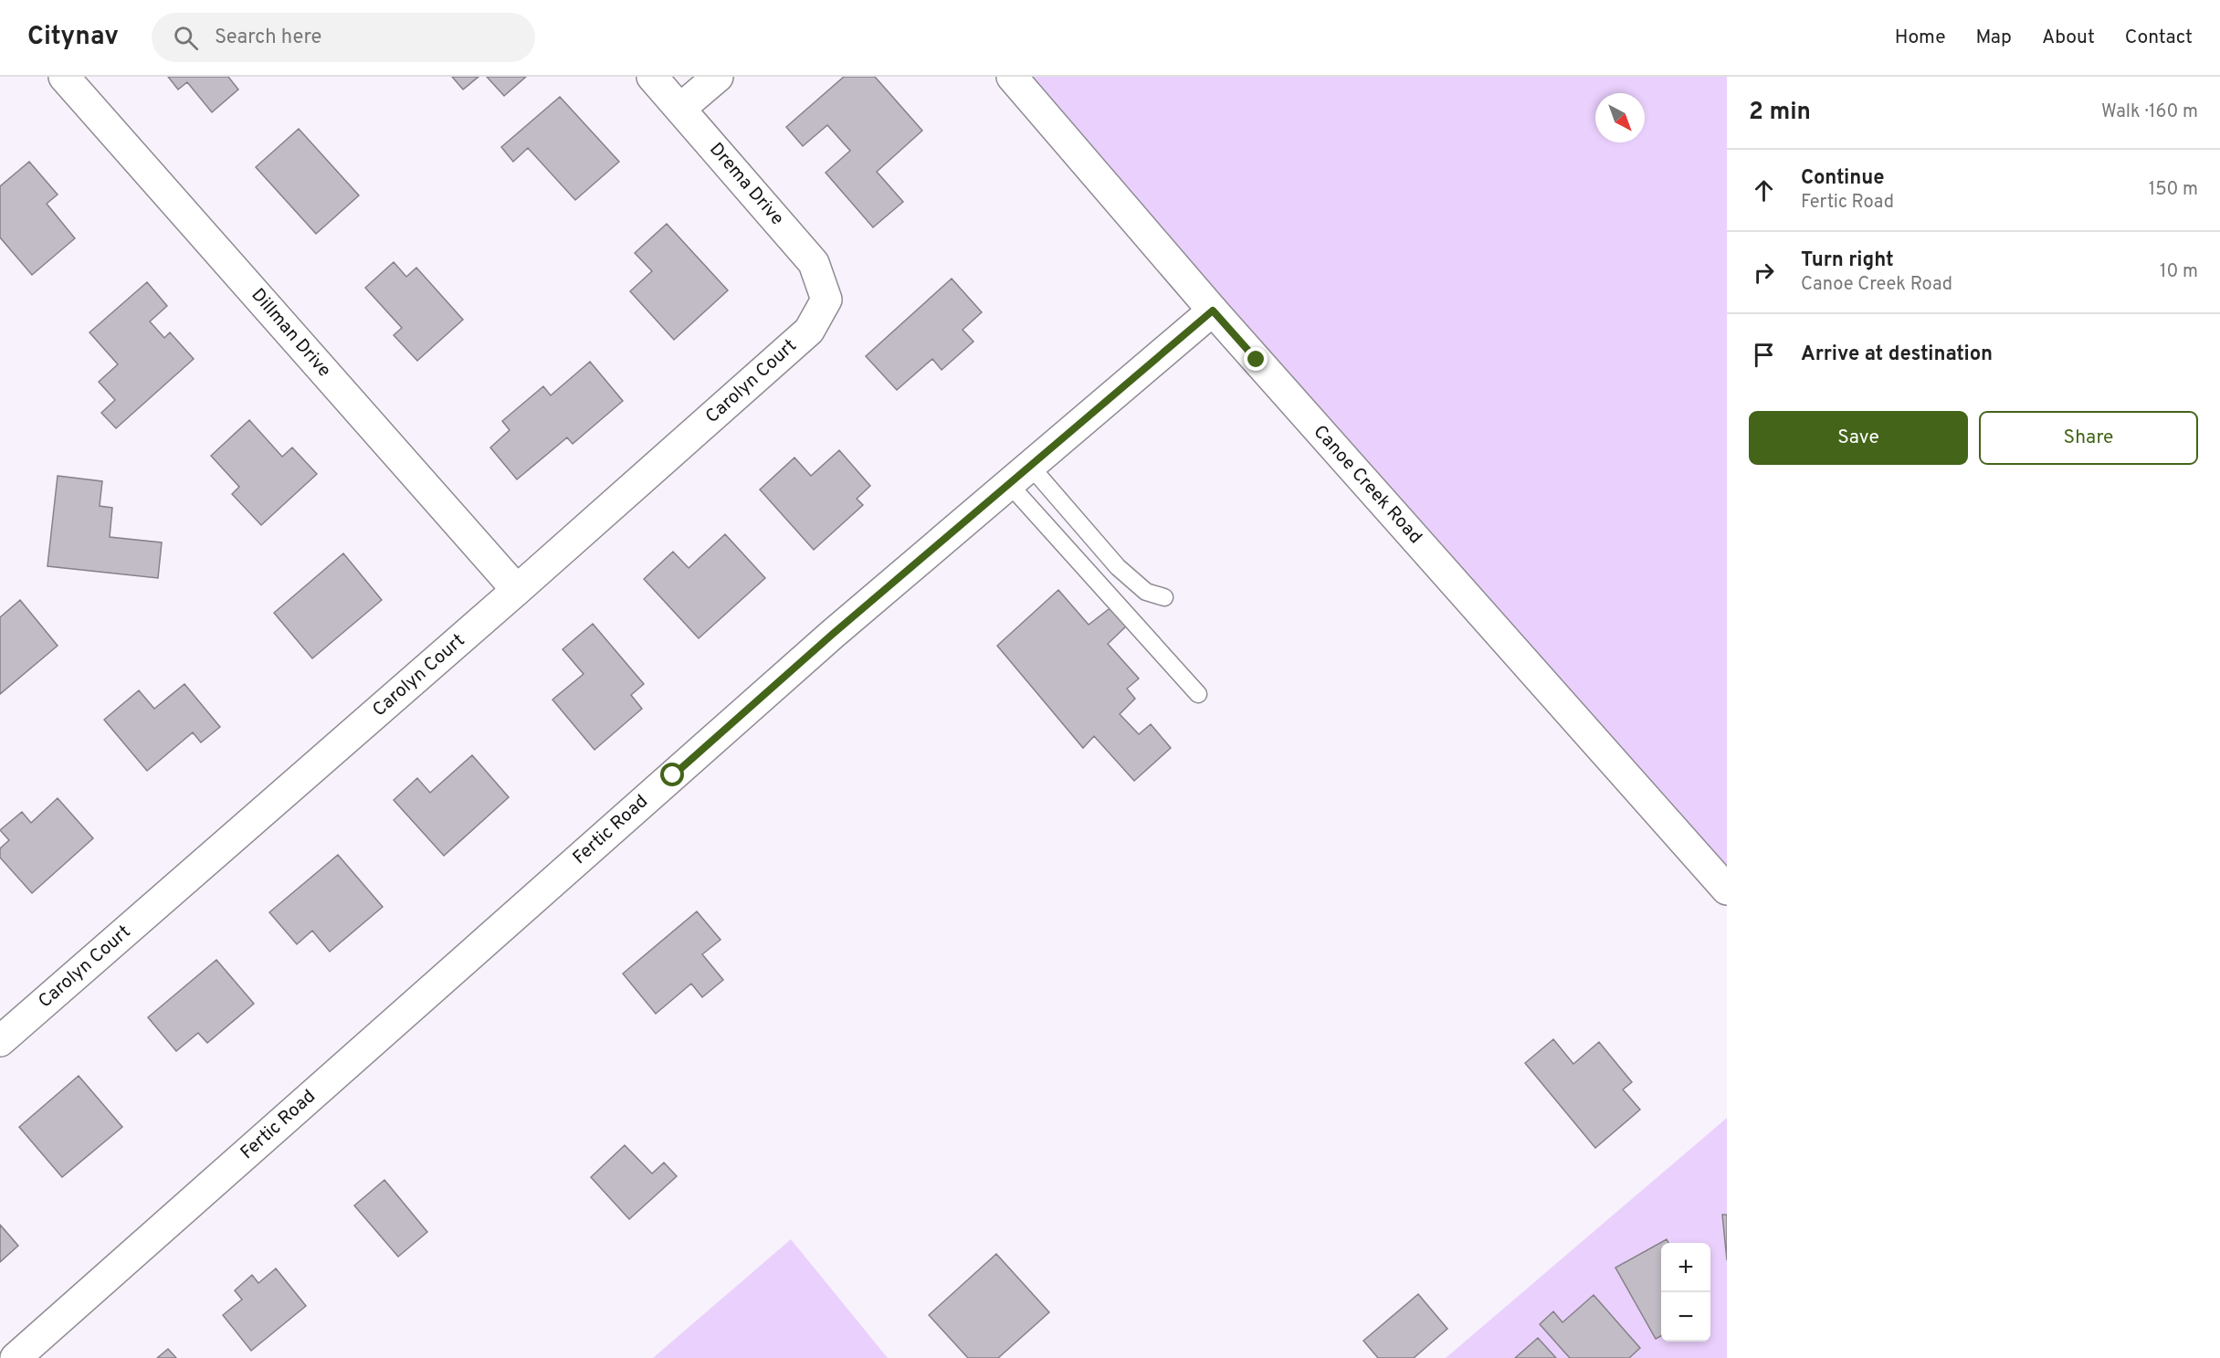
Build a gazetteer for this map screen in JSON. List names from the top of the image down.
{
  "streets": {
    "street": [
      "Drema Drive",
      "Dillman Drive",
      "Carolyn Court",
      "Canoe Creek Road",
      "Fertic Road"
    ]
  },
  "crossings": [
    ["Drema Drive", "Carolyn Court"],
    ["Dillman Drive", "Carolyn Court"],
    ["Canoe Creek Road", "Fertic Road"]
  ],
  "north": "bottom right",
  "page": {
    "header": "Citynav",
    "search": "Search here",
    "nav": [
      "Home",
      "Map",
      "About",
      "Contact"
    ],
    "heading": ["2 min", "Walk · 160 m"],
    "list": [
      ["Continue", "Fertic Road", "150 m"],
      ["Turn right", "Canoe Creek Road", "10 m"],
      "Arrive at destination"
    ],
    "buttons": ["Save", "Share"],
    "map_buttons": ["+", "−"]
  }
}
